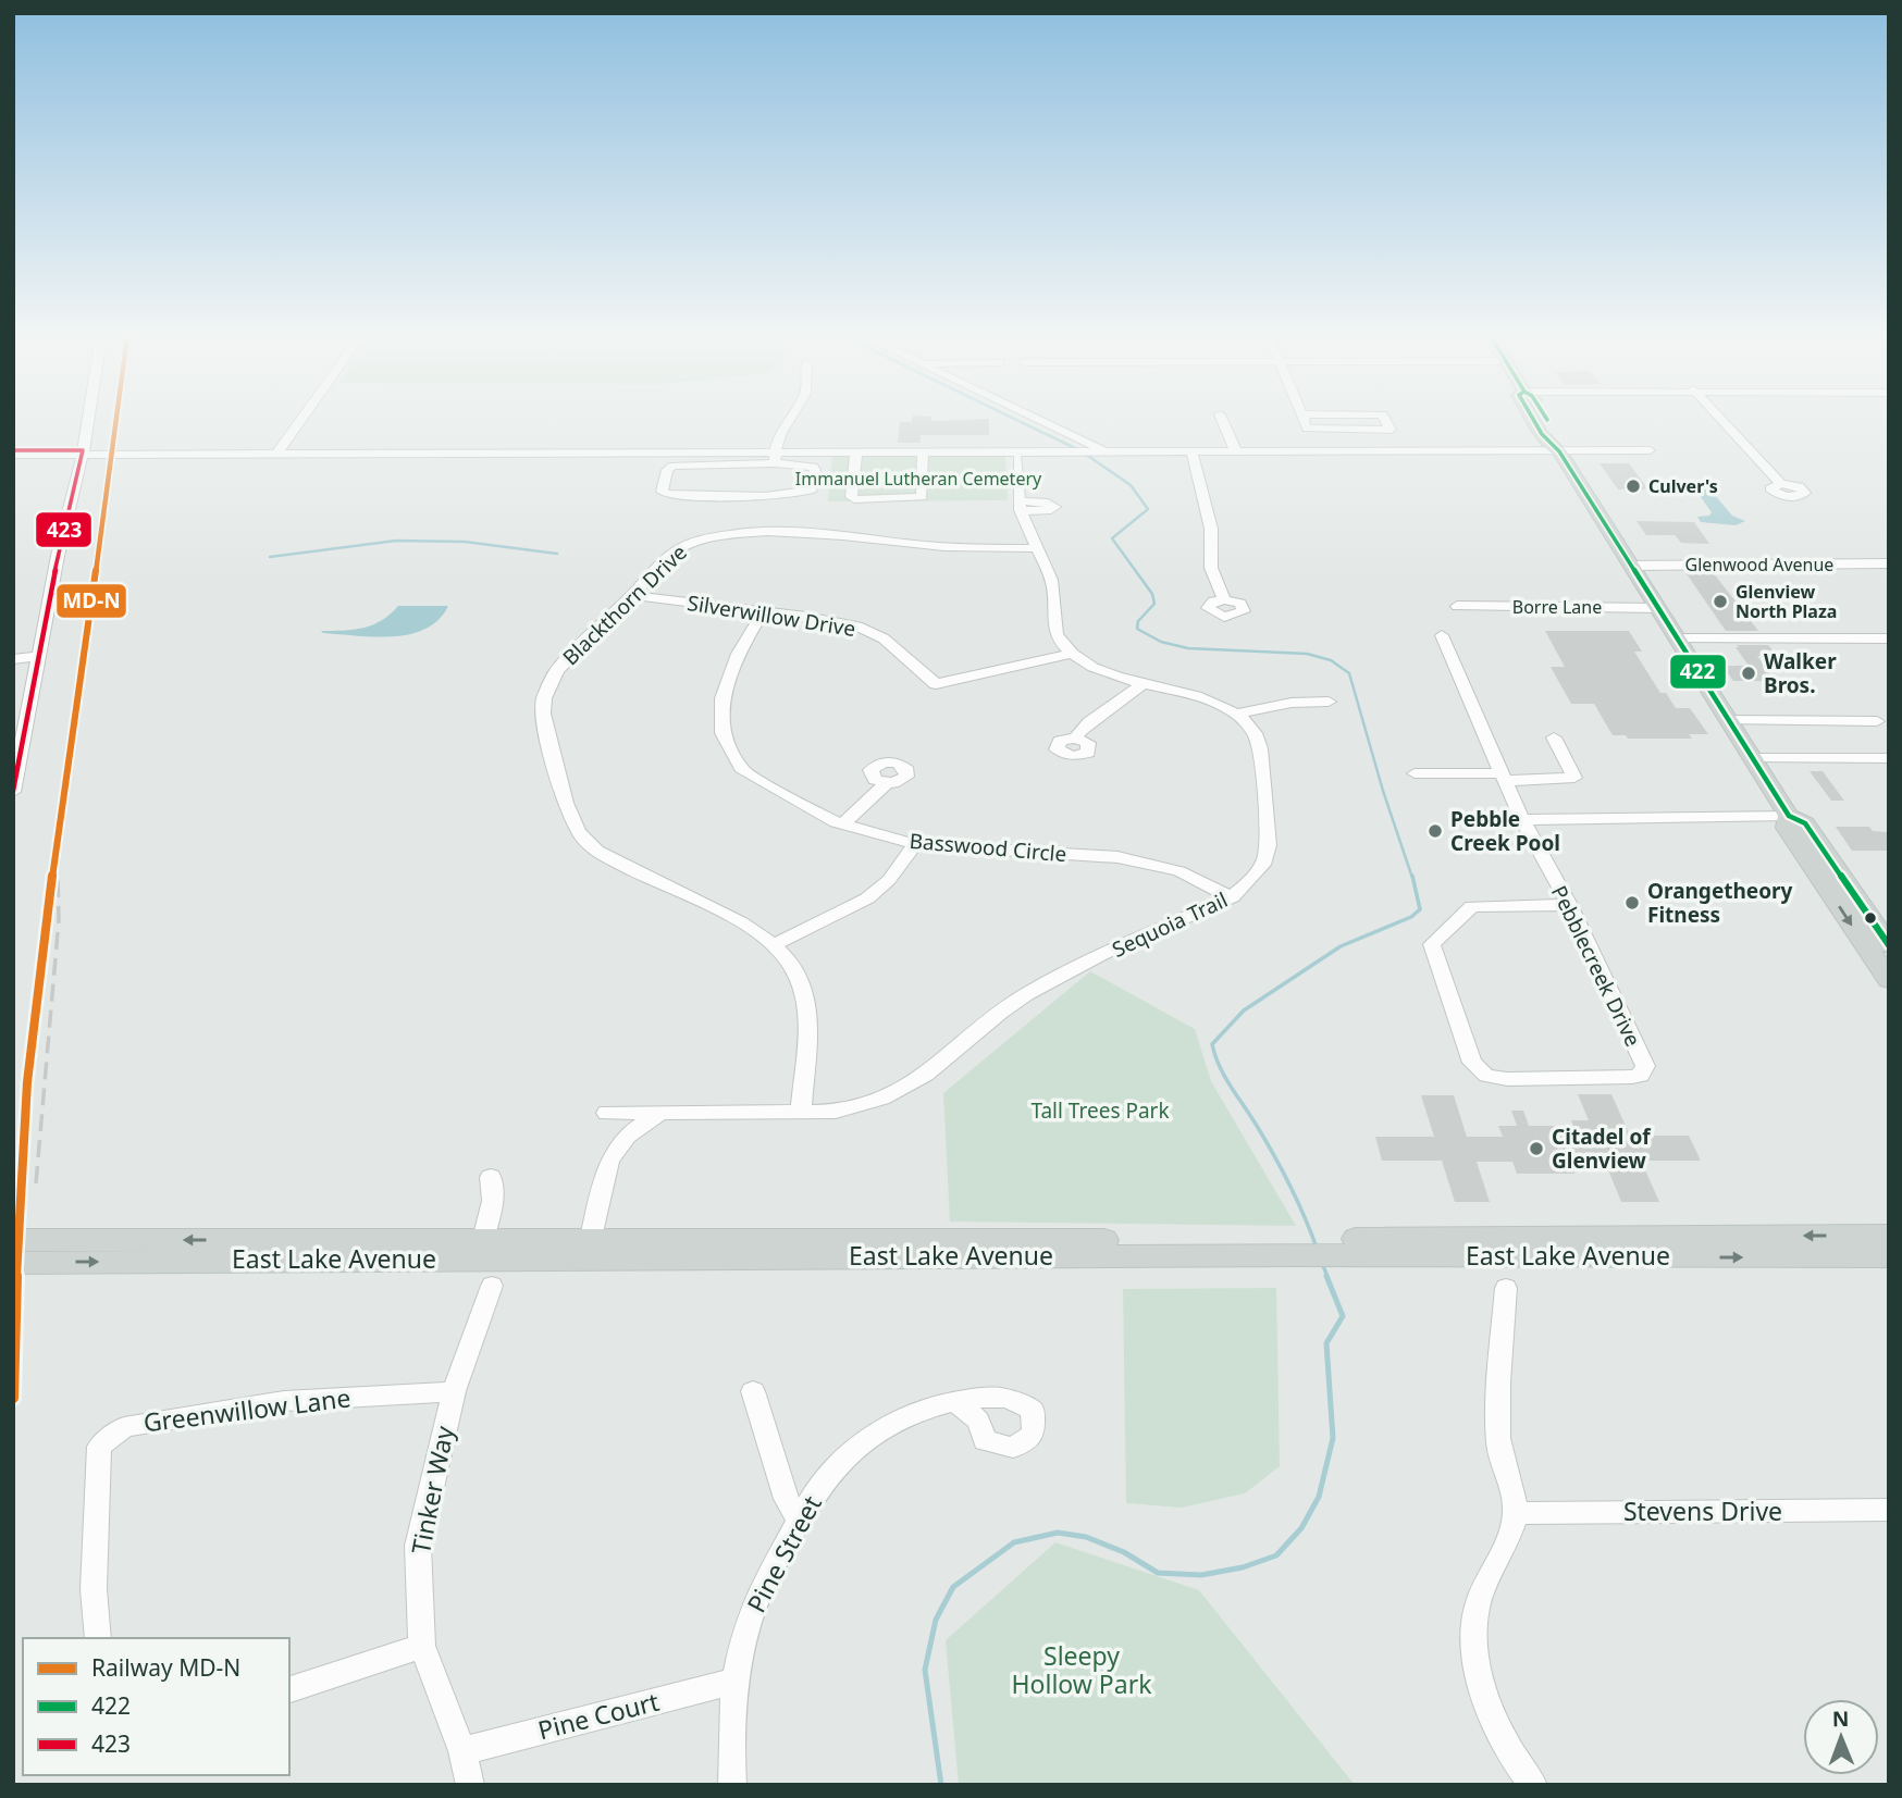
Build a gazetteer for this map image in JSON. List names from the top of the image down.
{
  "streets": {
    "main road": ["East Lake Avenue"],
    "street": [
      "Glenwood Avenue",
      "Blackthorn Drive",
      "Borre Lane",
      "Silverwillow Drive",
      "Basswood Circle",
      "Sequoia Trail",
      "Pebblecreek Drive",
      "Greenwillow Lane",
      "Tinker Way",
      "Stevens Drive",
      "Pine Street",
      "Pine Court"
    ]
  },
  "crossings": [
    ["Blackthorn Drive", "Silverwillow Drive"],
    ["Blackthorn Drive", "Sequoia Trail"],
    ["Silverwillow Drive", "Basswood Circle"],
    ["Basswood Circle", "Sequoia Trail"],
    ["Greenwillow Lane", "Tinker Way"],
    ["Tinker Way", "Pine Court"],
    ["Pine Street", "Pine Court"]
  ],
  "parks": ["Immanuel Lutheran Cemetery", "Tall Trees Park", "Sleepy Hollow Park"],
  "places": [
    "Culver's",
    "Glenview North Plaza",
    "Walker Bros.",
    "Pebble Creek Pool",
    "Orangetheory Fitness",
    "Citadel of Glenview"
  ],
  "lines": ["rail line MD-N", "transit line 422", "transit line 423"],
  "legend": ["Railway MD-N", "422", "423"],
  "north": "top"
}
